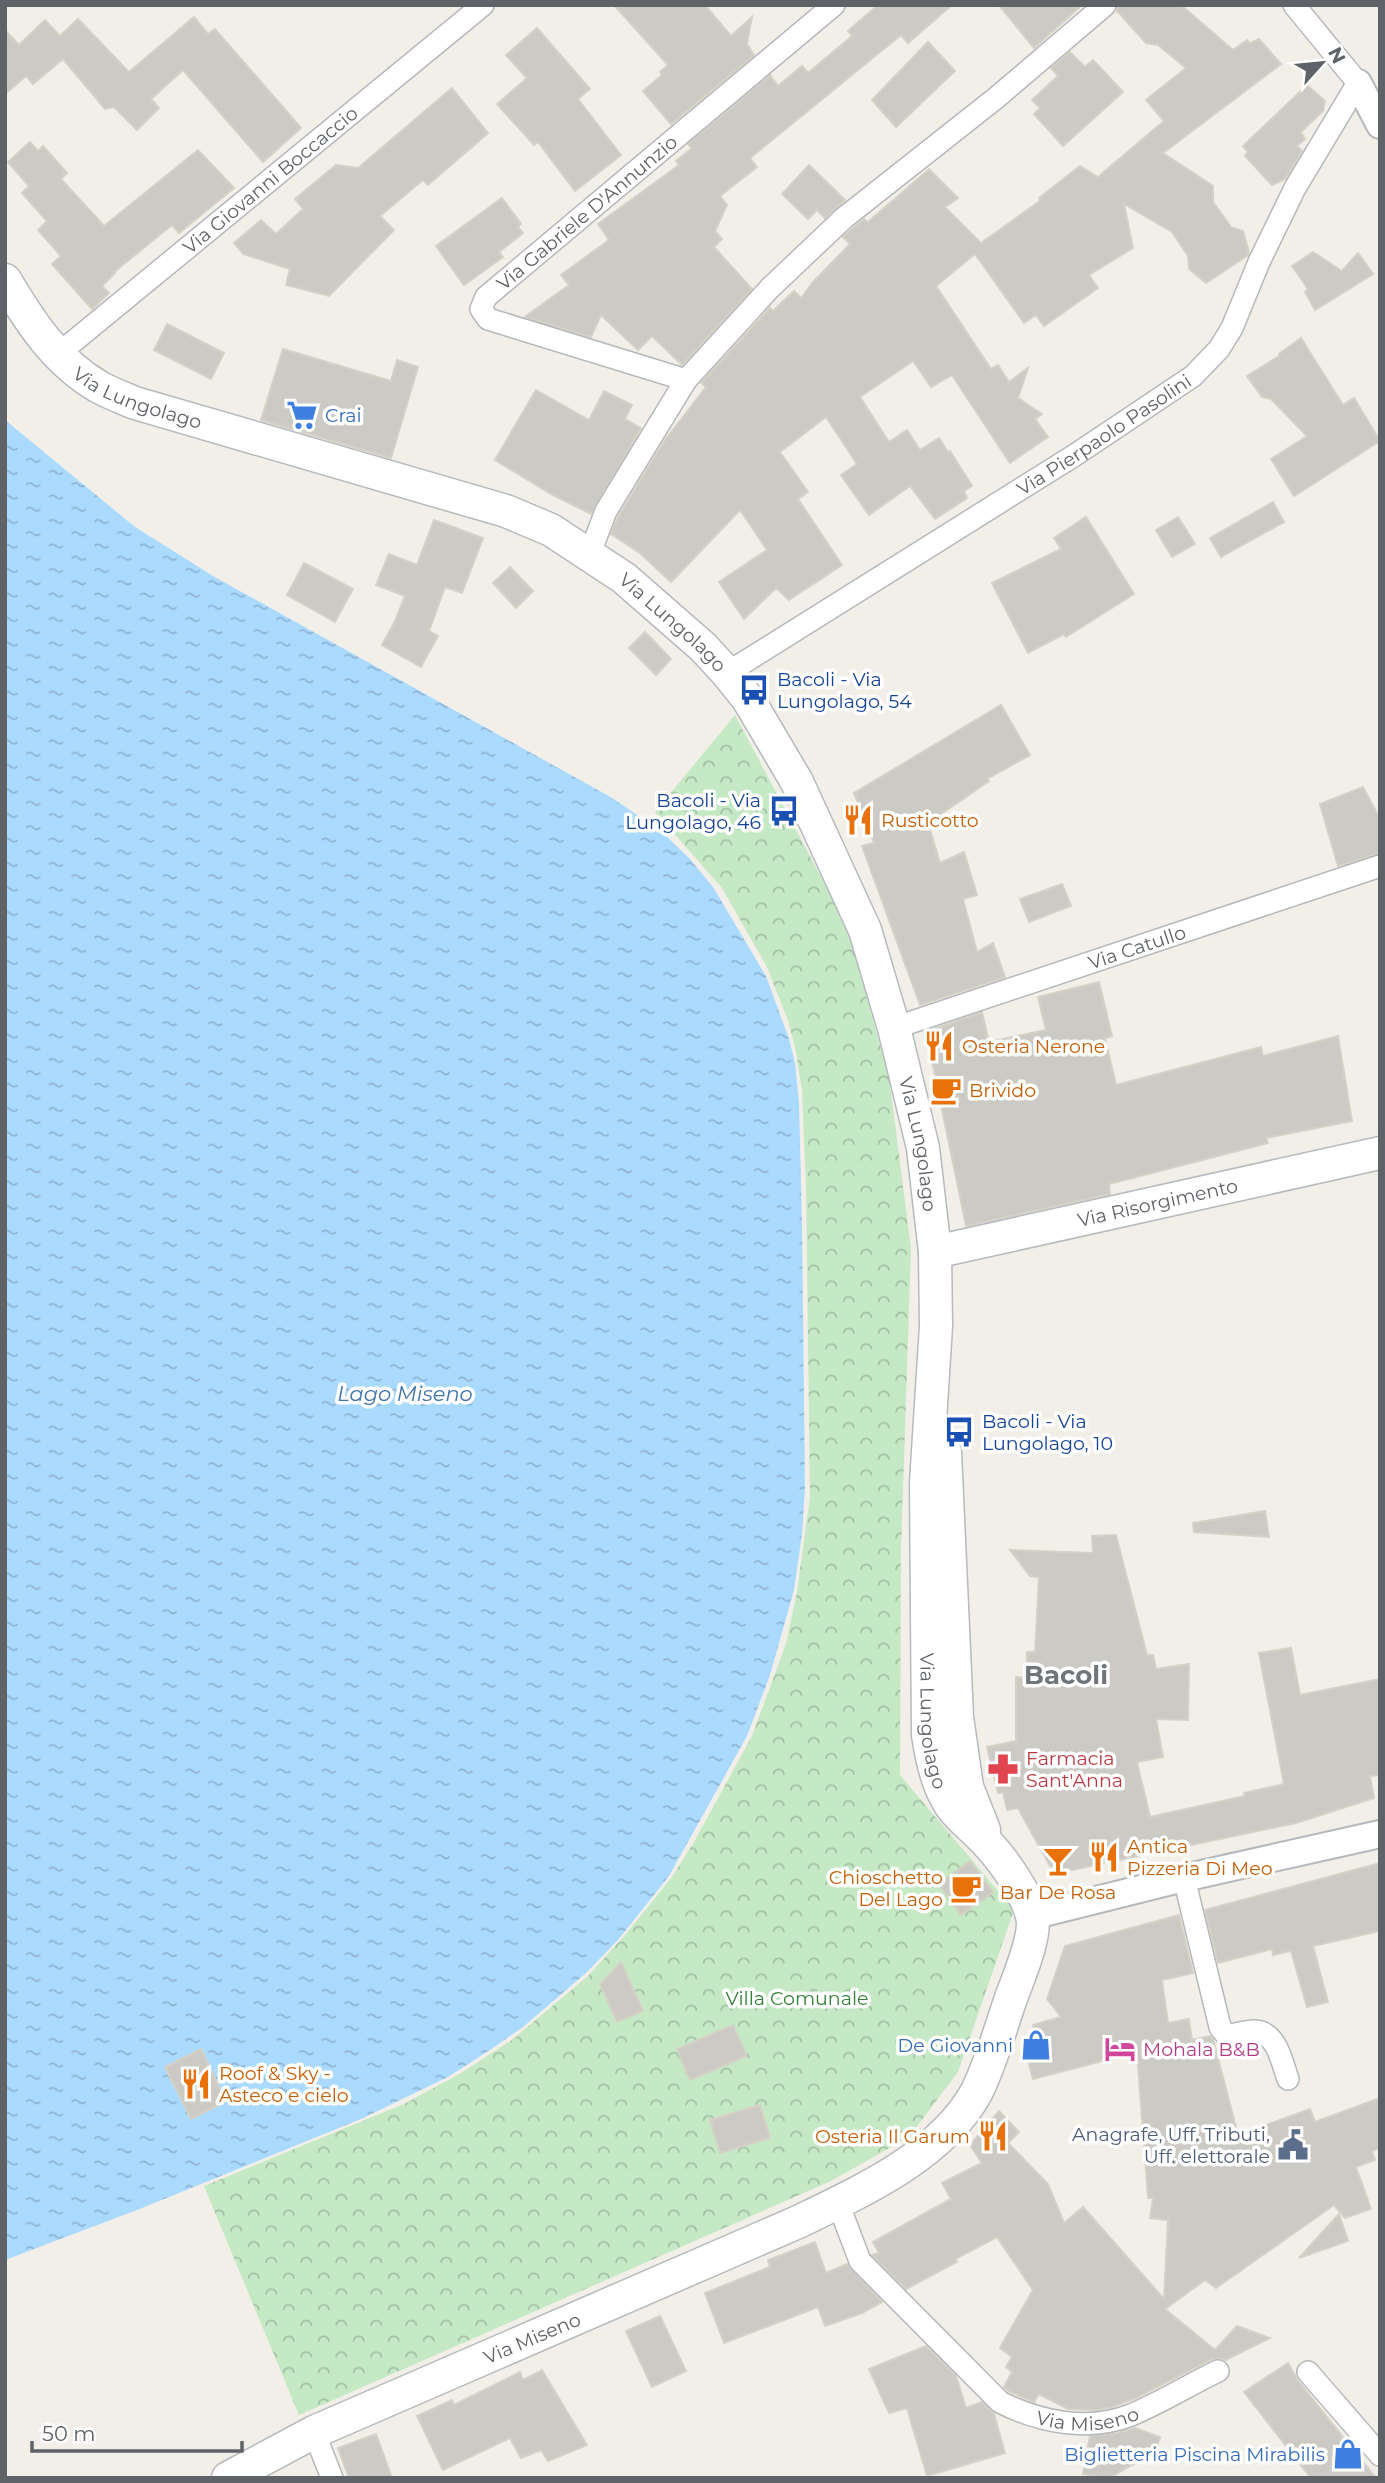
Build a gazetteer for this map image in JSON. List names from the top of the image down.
{
  "streets": {
    "main road": ["Via Lungolago", "Via Risorgimento", "Via Miseno"],
    "street": [
      "Via Giovanni Boccaccio",
      "Via Gabriele D'Annunzio",
      "Via Pierpaolo Pasolini",
      "Via Catullo"
    ]
  },
  "crossings": [
    ["Via Giovanni Boccaccio", "Via Lungolago"],
    ["Via Lungolago", "Via Pierpaolo Pasolini"],
    ["Via Lungolago", "Via Catullo"],
    ["Via Lungolago", "Via Risorgimento"],
    ["Via Lungolago", "Via Miseno"]
  ],
  "districts": ["Bacoli"],
  "water": ["Lago Miseno"],
  "parks": ["Villa Comunale"],
  "places": {
    "supermarket": ["Crai"],
    "bus stop": ["Bacoli - Via Lungolago, 54", "Bacoli - Via Lungolago, 46", "Bacoli - Via Lungolago, 10"],
    "restaurant": [
      "Rusticotto",
      "Osteria Nerone",
      "Antica Pizzeria Di Meo",
      "Roof & Sky - Asteco e cielo",
      "Osteria Il Garum"
    ],
    "cafe": ["Brivido", "Chioschetto Del Lago"],
    "pharmacy": ["Farmacia Sant'Anna"],
    "bar": ["Bar De Rosa"],
    "shop": ["De Giovanni", "Biglietteria Piscina Mirabilis"],
    "hotel": ["Mohala B&B"],
    "public building": ["Anagrafe, Uff. Tributi, Uff. elettorale"]
  },
  "scale_bar": "50 m",
  "north": "top right"
}
